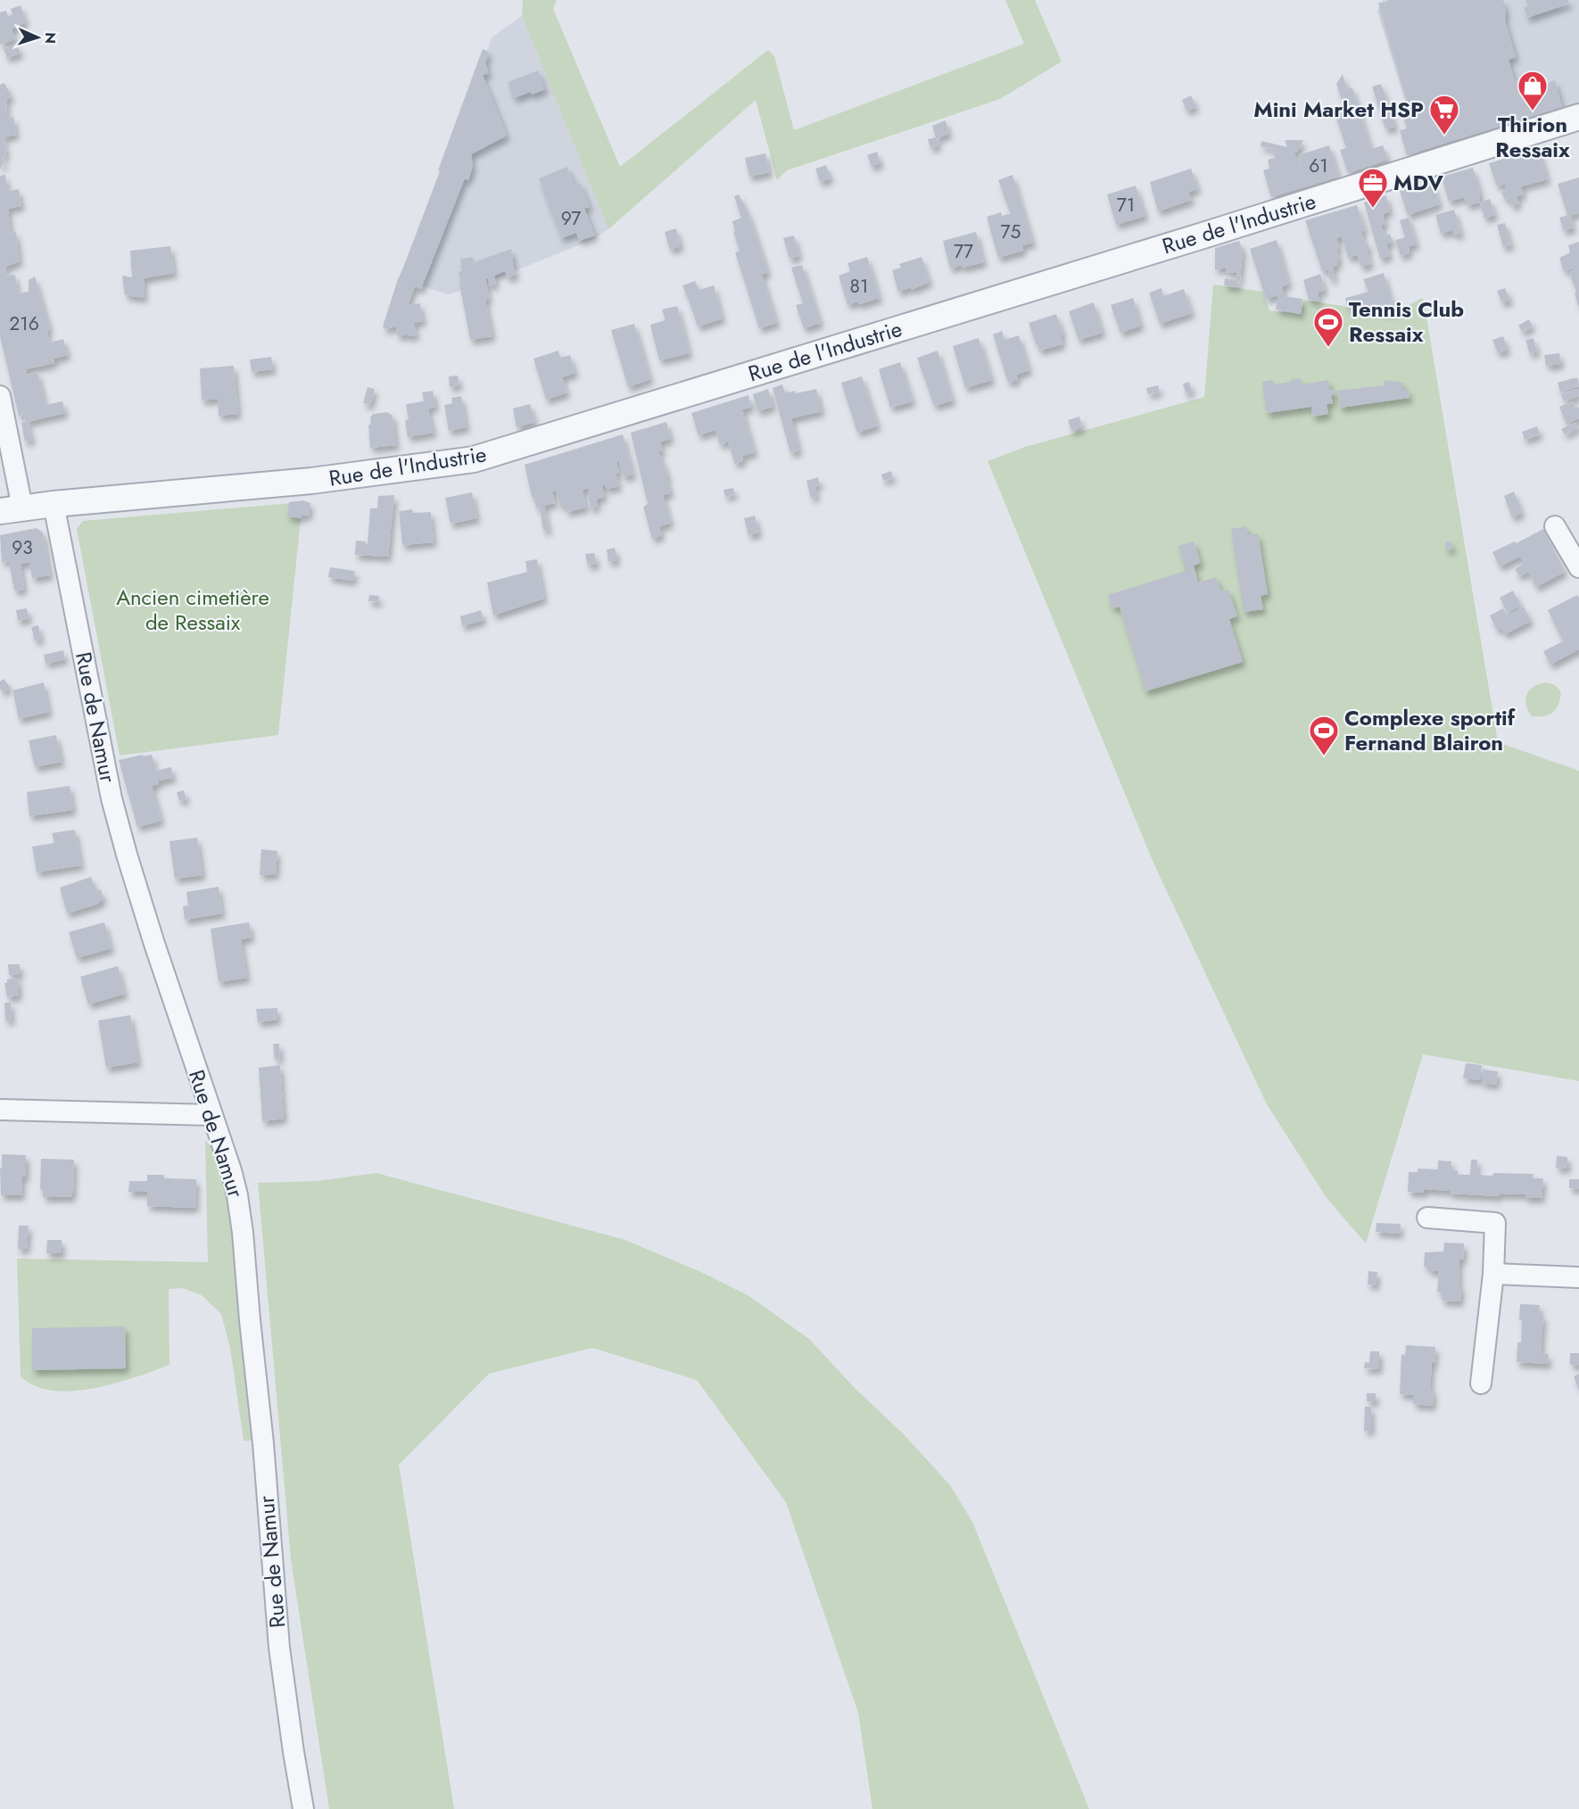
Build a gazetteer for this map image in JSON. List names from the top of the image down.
{
  "streets": {
    "street": ["Rue de l'Industrie", "Rue de Namur"]
  },
  "crossings": [
    ["Rue de l'Industrie", "Rue de Namur"]
  ],
  "parks": ["Ancien cimetière de Ressaix"],
  "places": {
    "shop": ["Thirion Ressaix"],
    "supermarket": ["Mini Market HSP"],
    "office": ["MDV"],
    "sports": ["Tennis Club Ressaix", "Complexe sportif Fernand Blairon"]
  },
  "house_numbers": [
    "61",
    "71",
    "97",
    "75",
    "77",
    "81",
    "216",
    "93"
  ],
  "north": "right"
}
